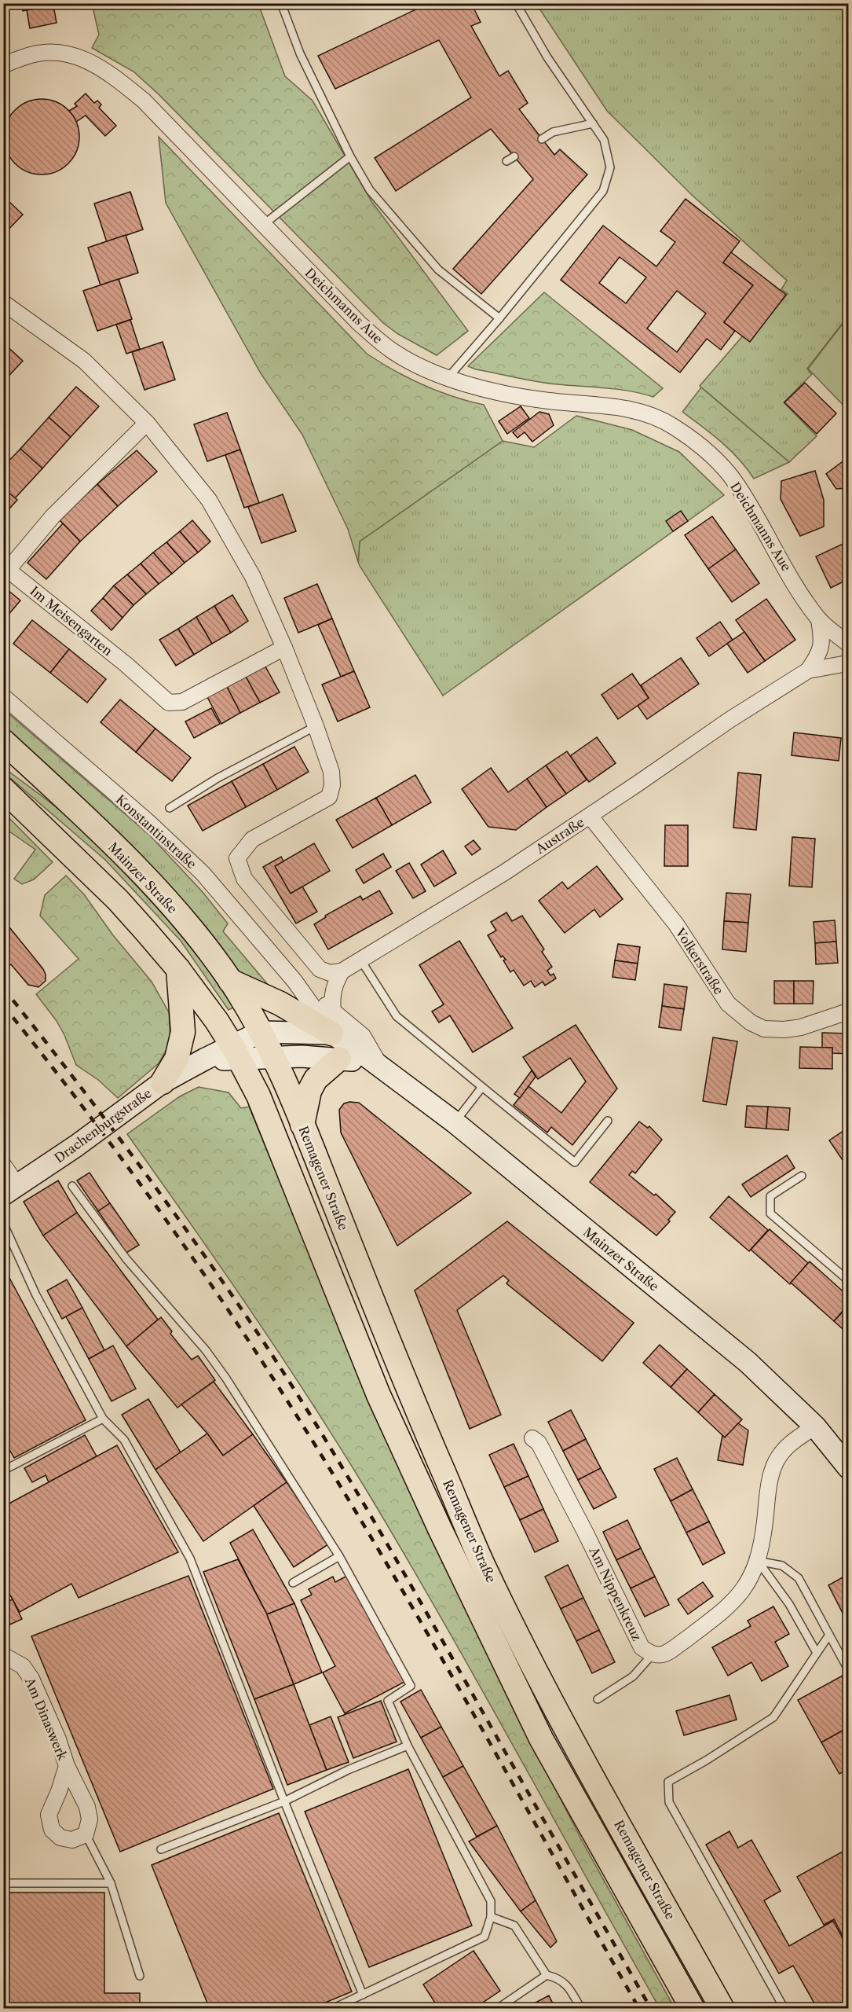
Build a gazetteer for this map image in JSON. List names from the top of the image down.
{
  "streets": {
    "main road": ["Mainzer Straße", "Remagener Straße"],
    "street": [
      "Deichmanns Aue",
      "Im Meisengarten",
      "Konstantinstraße",
      "Austraße",
      "Volkerstraße",
      "Drachenburgstraße",
      "Am Nippenkreuz",
      "Am Dinaswerk"
    ]
  },
  "crossings": [
    ["Deichmanns Aue", "Austraße"],
    ["Konstantinstraße", "Mainzer Straße"],
    ["Austraße", "Volkerstraße"],
    ["Mainzer Straße", "Drachenburgstraße"],
    ["Mainzer Straße", "Remagener Straße"],
    ["Mainzer Straße", "Am Nippenkreuz"],
    ["Drachenburgstraße", "Remagener Straße"]
  ]
}
